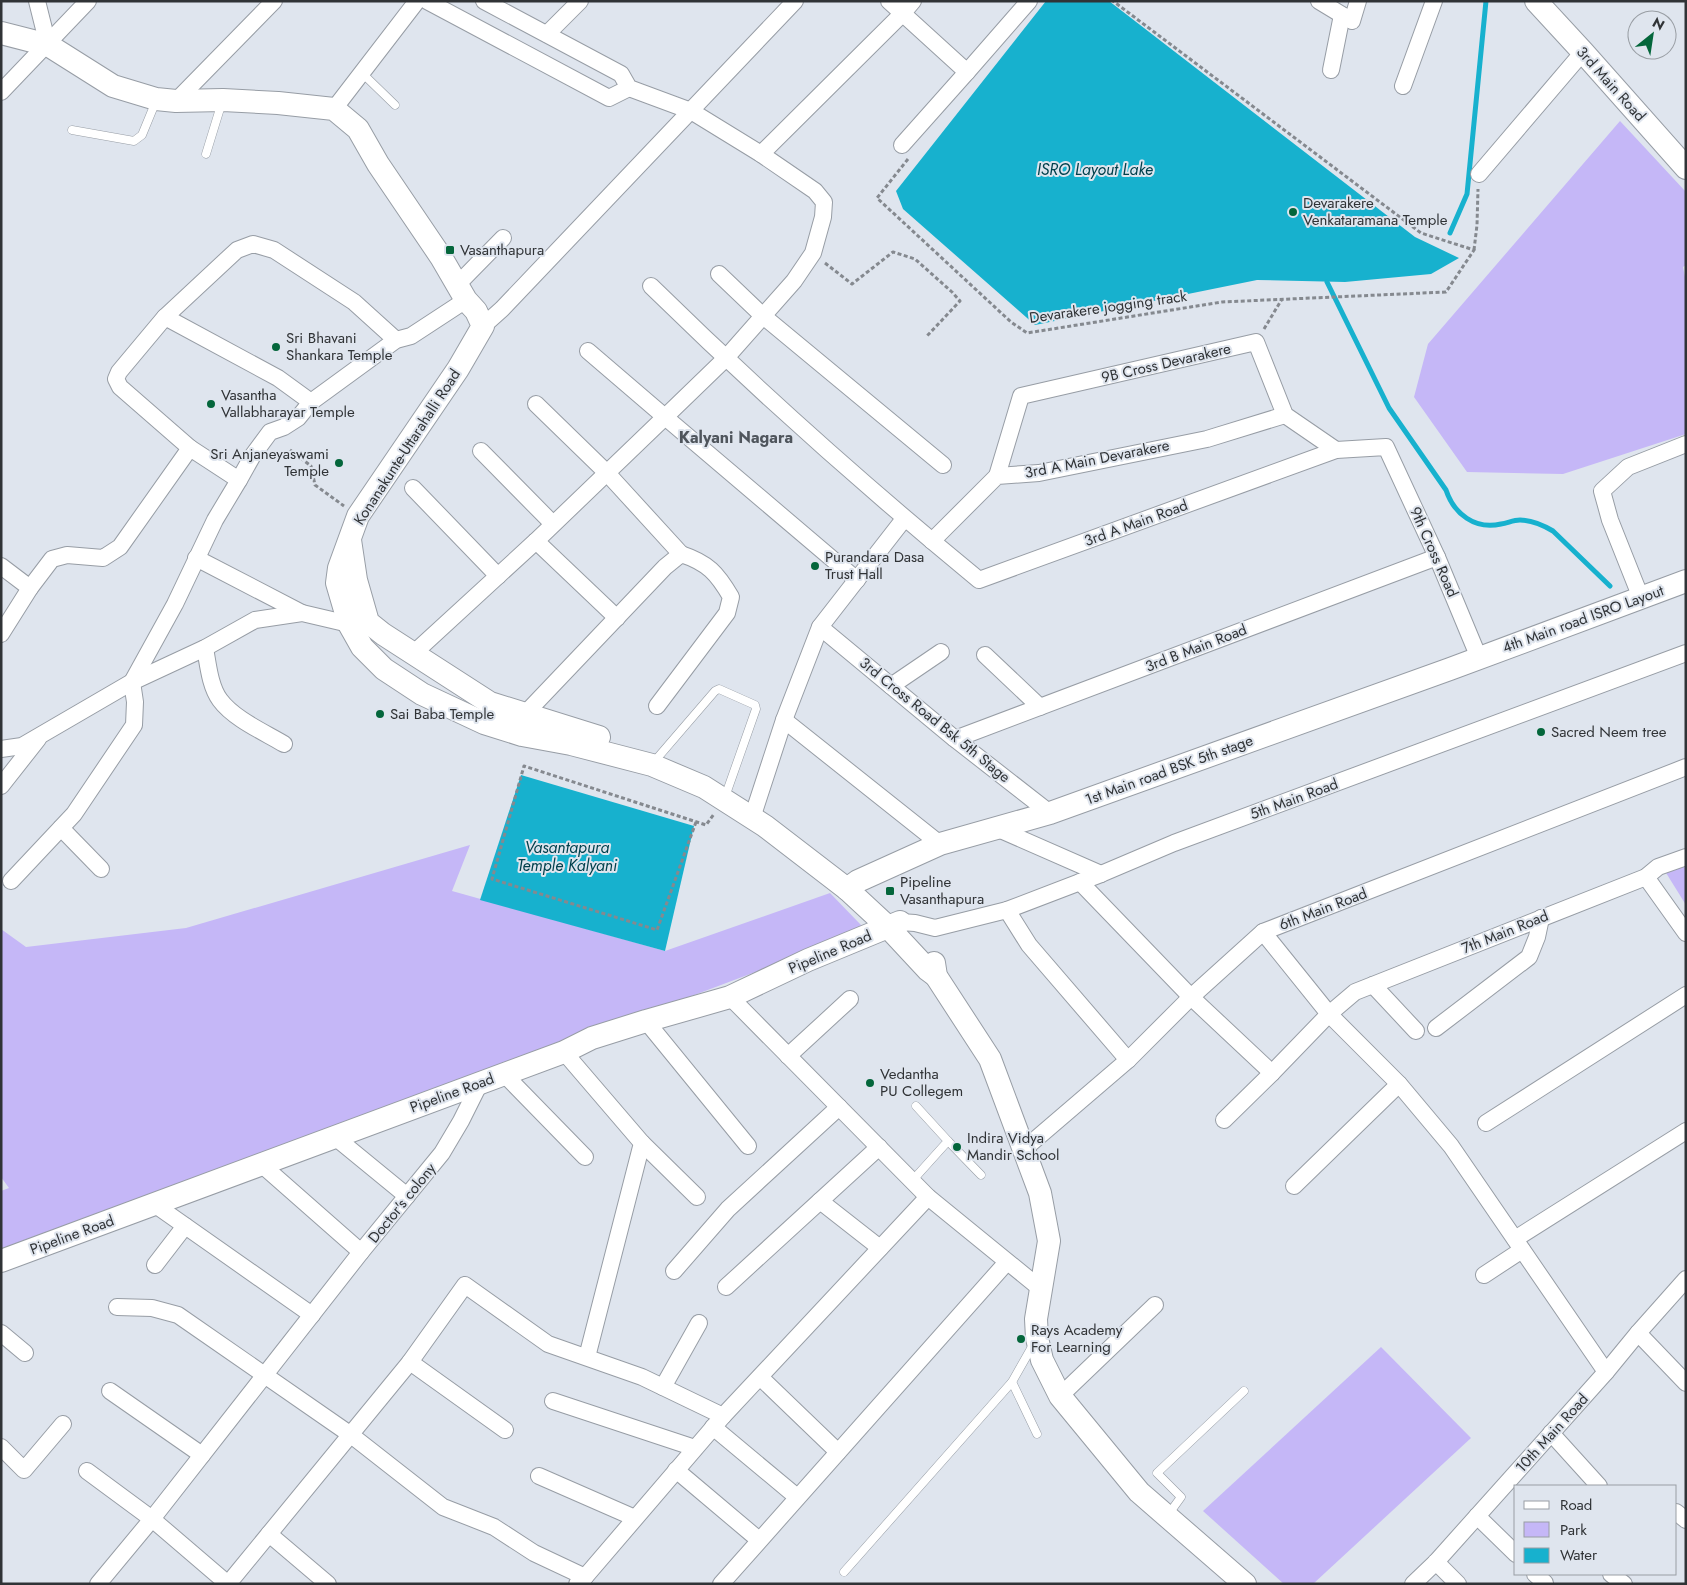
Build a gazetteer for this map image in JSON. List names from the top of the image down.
{
  "streets": {
    "main road": [
      "3rd Main Road",
      "Konanakunte-Uttarahalli Road",
      "4th Main road ISRO Layout",
      "1st Main road BSK 5th stage",
      "Pipeline Road"
    ],
    "street": [
      "9B Cross Devarakere",
      "3rd A Main Devarakere",
      "3rd A Main Road",
      "9th Cross Road",
      "3rd B Main Road",
      "3rd Cross Road Bsk 5th Stage",
      "5th Main Road",
      "6th Main Road",
      "7th Main Road",
      "Doctor's colony",
      "10th Main Road"
    ],
    "path": ["Devarakere jogging track"]
  },
  "crossings": [
    ["9B Cross Devarakere", "3rd A Main Devarakere"],
    ["3rd A Main Road", "9th Cross Road"],
    ["9th Cross Road", "4th Main road ISRO Layout"],
    ["9th Cross Road", "3rd B Main Road"],
    ["9th Cross Road", "1st Main road BSK 5th stage"],
    ["4th Main road ISRO Layout", "1st Main road BSK 5th stage"],
    ["3rd B Main Road", "3rd Cross Road Bsk 5th Stage"],
    ["3rd Cross Road Bsk 5th Stage", "1st Main road BSK 5th stage"],
    ["5th Main Road", "Pipeline Road"],
    ["Pipeline Road", "Doctor's colony"]
  ],
  "districts": ["Kalyani Nagara"],
  "water": ["ISRO Layout Lake", "Vasantapura Temple Kalyani"],
  "places": {
    "other": [
      "Devarakere Venkataramana Temple",
      "Sri Bhavani Shankara Temple",
      "Vasantha Vallabharayar Temple",
      "Sri Anjaneyaswami Temple",
      "Purandara Dasa Trust Hall",
      "Sai Baba Temple",
      "Sacred Neem tree",
      "Vedantha PU Collegem",
      "Indira Vidya Mandir School",
      "Rays Academy For Learning"
    ],
    "transit": ["Vasanthapura", "Pipeline Vasanthapura"]
  },
  "legend": ["Road", "Park", "Water"],
  "north": "top right"
}
